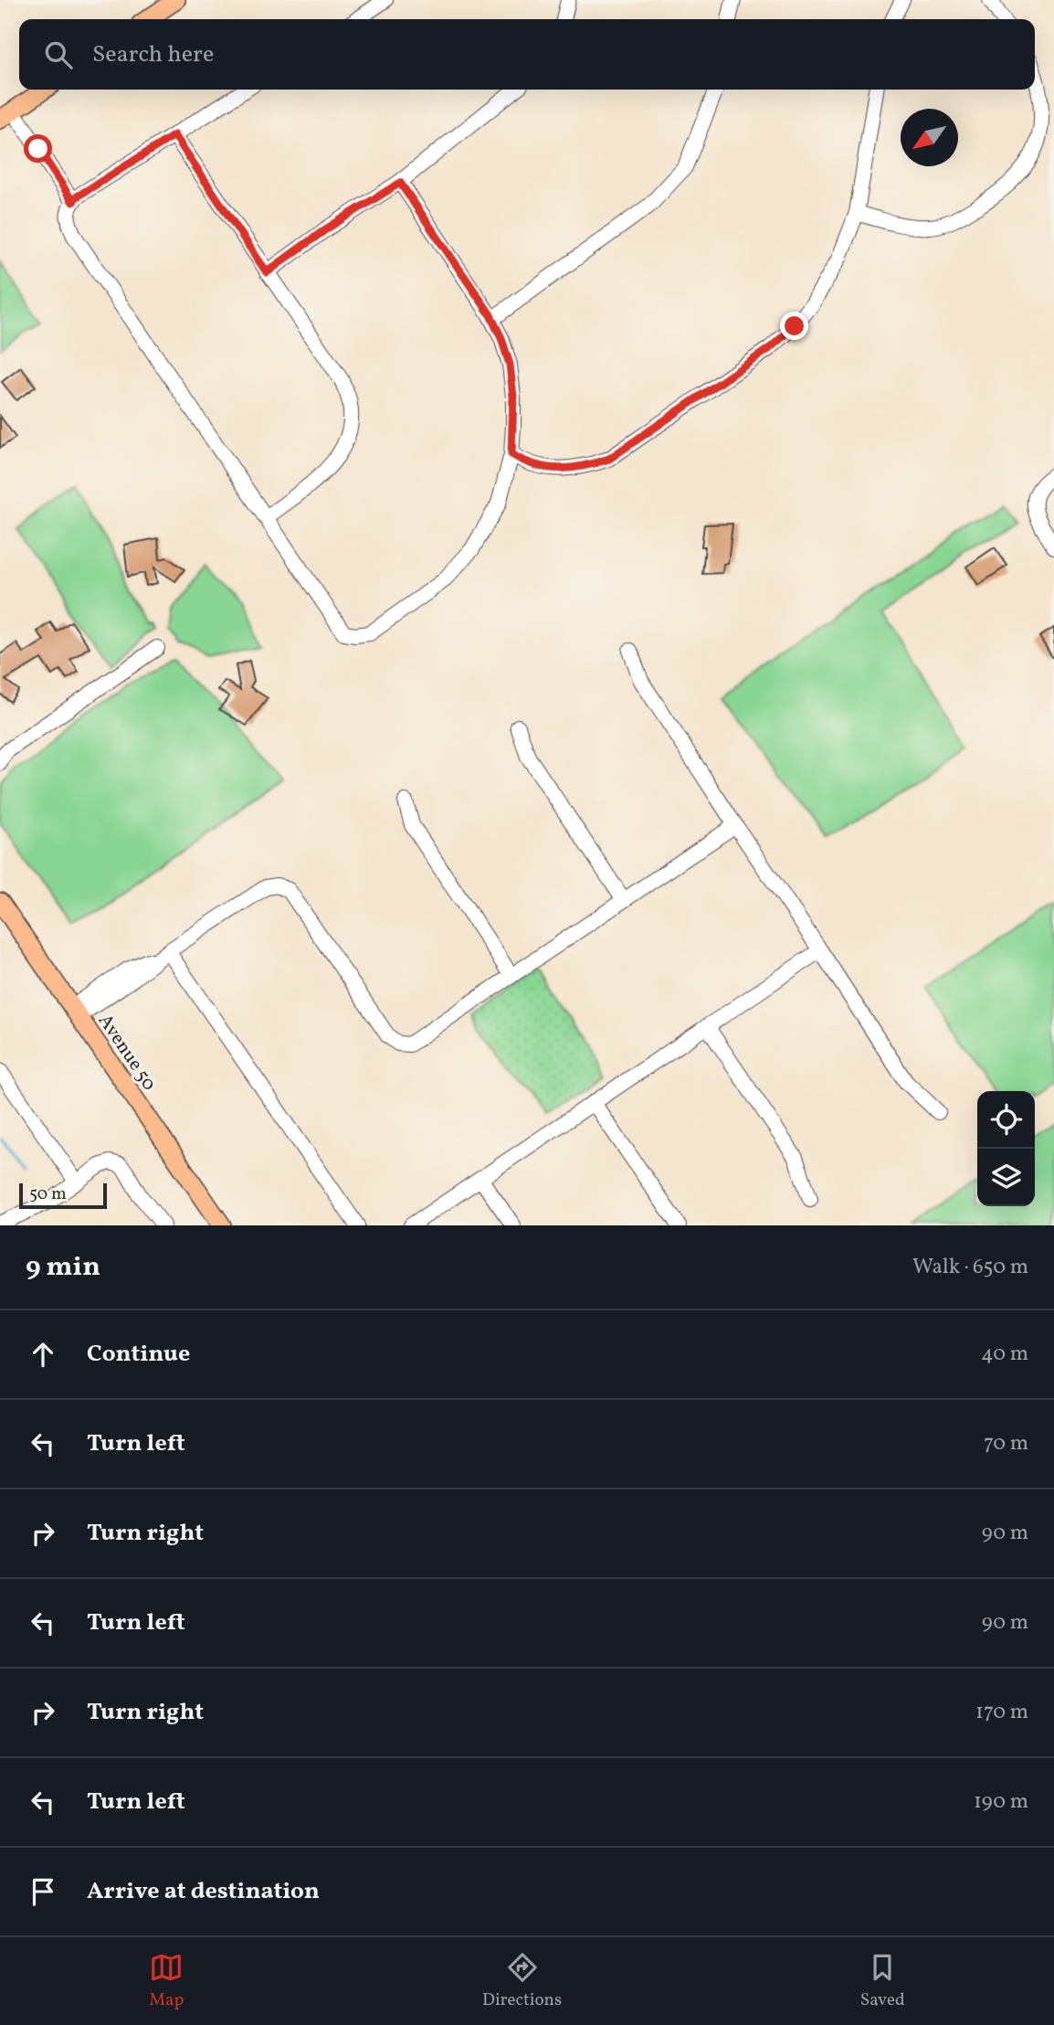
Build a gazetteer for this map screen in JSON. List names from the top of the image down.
{
  "streets": {
    "main road": ["Avenue 50"]
  },
  "scale_bar": "50 m",
  "north": "bottom left",
  "page": {
    "search": "Search here",
    "scale": "50 m",
    "heading": ["9 min", "Walk · 650 m"],
    "list": [
      ["Continue", "40 m"],
      ["Turn left", "70 m"],
      ["Turn right", "90 m"],
      ["Turn left", "90 m"],
      ["Turn right", "170 m"],
      ["Turn left", "190 m"],
      "Arrive at destination"
    ],
    "nav": ["Map", "Directions", "Saved"]
  }
}
